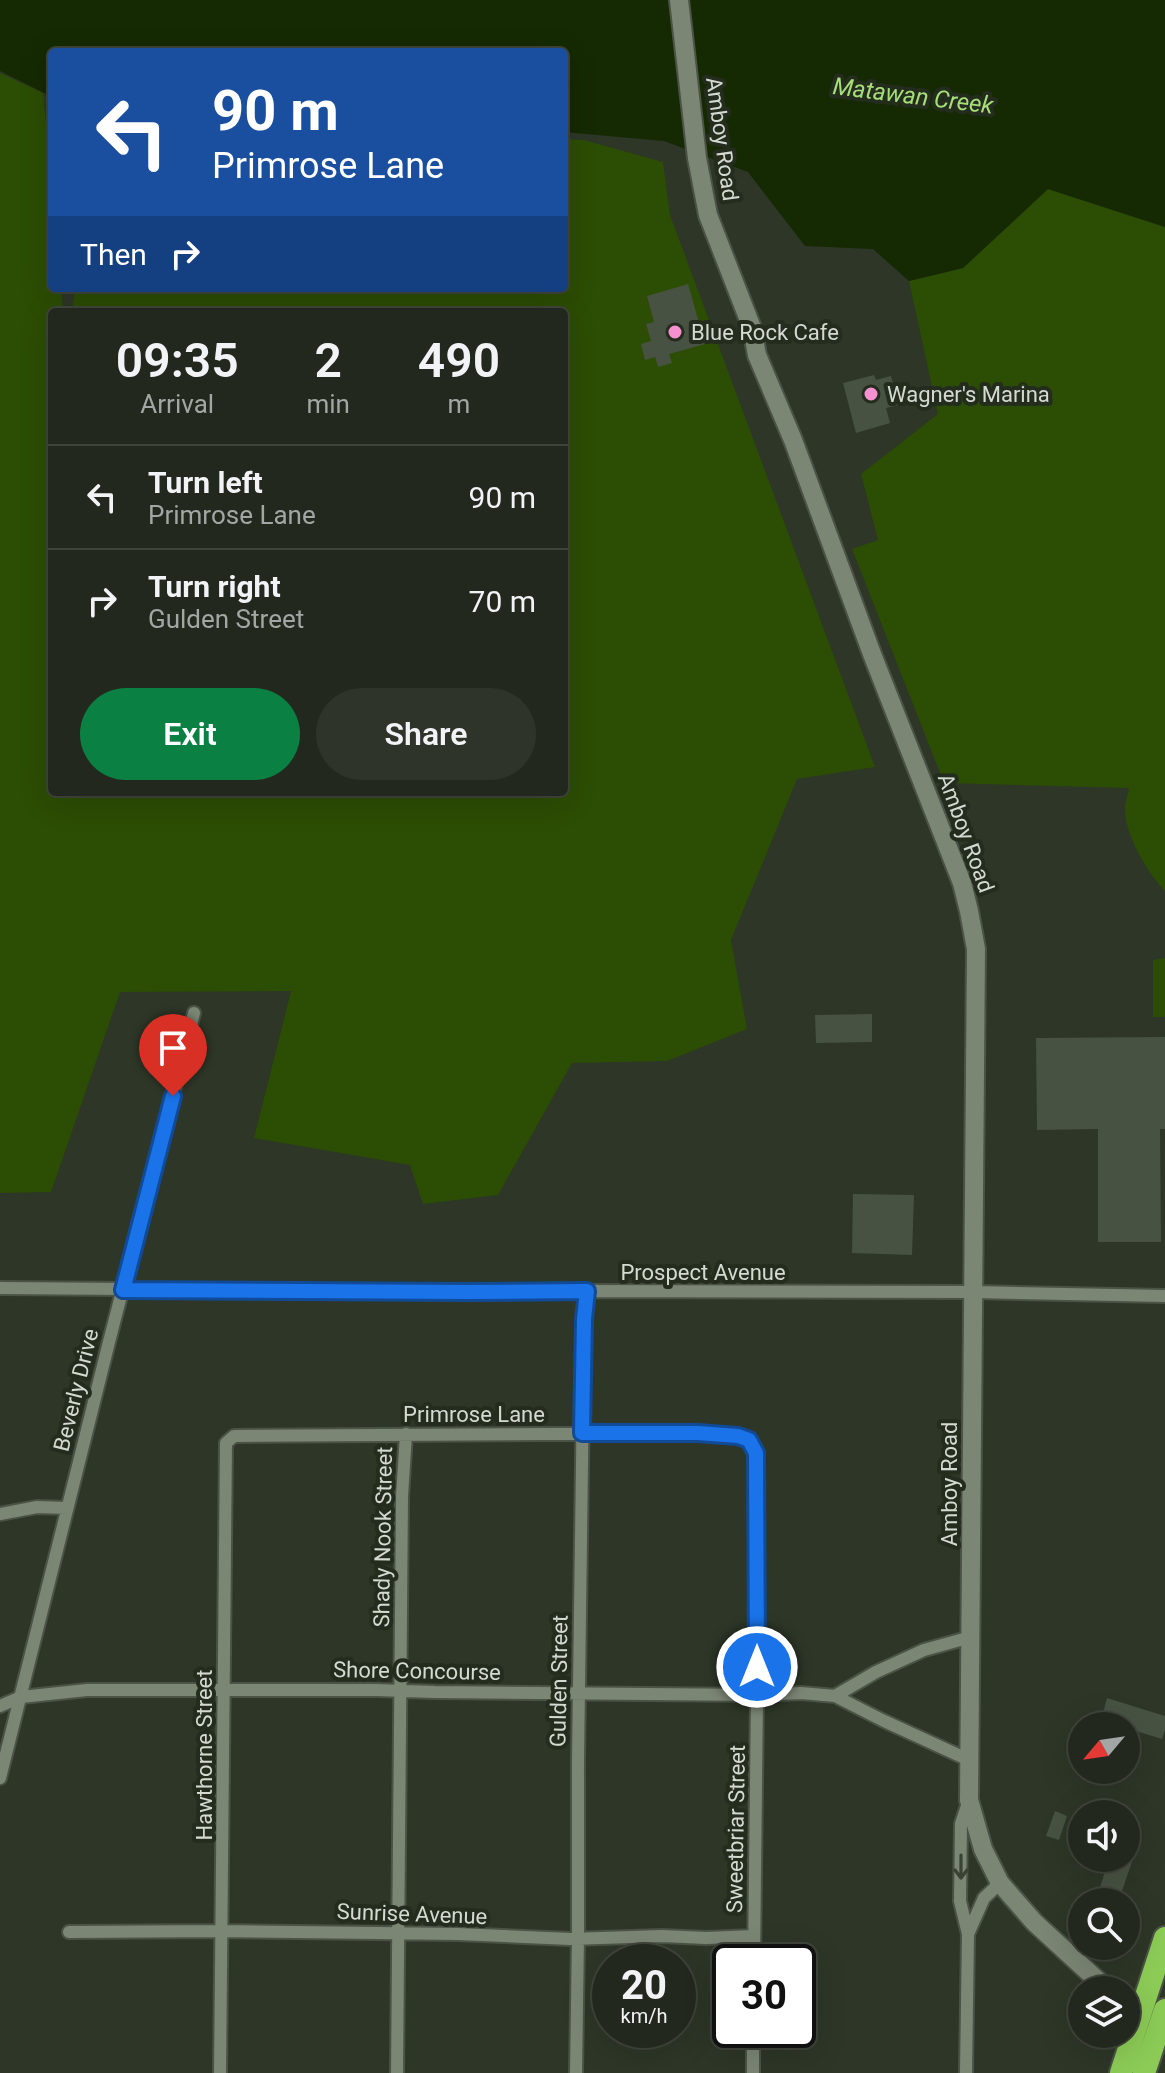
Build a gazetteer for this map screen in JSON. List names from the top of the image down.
{
  "streets": {
    "main road": ["Amboy Road"],
    "street": [
      "Prospect Avenue",
      "Beverly Drive",
      "Primrose Lane",
      "Shady Nook Street",
      "Shore Concourse",
      "Gulden Street",
      "Hawthorne Street",
      "Sweetbriar Street",
      "Sunrise Avenue"
    ]
  },
  "crossings": [
    ["Amboy Road", "Prospect Avenue"],
    ["Amboy Road", "Shore Concourse"],
    ["Prospect Avenue", "Beverly Drive"],
    ["Prospect Avenue", "Gulden Street"],
    ["Beverly Drive", "Shore Concourse"],
    ["Primrose Lane", "Shady Nook Street"],
    ["Primrose Lane", "Gulden Street"],
    ["Primrose Lane", "Hawthorne Street"],
    ["Primrose Lane", "Sweetbriar Street"],
    ["Shady Nook Street", "Shore Concourse"],
    ["Shady Nook Street", "Sunrise Avenue"],
    ["Shore Concourse", "Gulden Street"],
    ["Shore Concourse", "Hawthorne Street"],
    ["Shore Concourse", "Sweetbriar Street"],
    ["Gulden Street", "Sunrise Avenue"],
    ["Hawthorne Street", "Sunrise Avenue"],
    ["Sweetbriar Street", "Sunrise Avenue"]
  ],
  "water": ["Matawan Creek"],
  "places": ["Blue Rock Cafe", "Wagner's Marina"],
  "north": "bottom left",
  "page": {
    "turn": ["90 m", "Primrose Lane"],
    "then": "Then",
    "eta": [
      "09:35",
      "Arrival",
      "2",
      "min",
      "490",
      "m"
    ],
    "list": [
      {
        "name": "Turn left",
        "note": "Primrose Lane",
        "value": "90 m"
      },
      {
        "name": "Turn right",
        "note": "Gulden Street",
        "value": "70 m"
      }
    ],
    "buttons": ["Exit", "Share"],
    "speed": "20 km/h",
    "limit": "30"
  }
}
